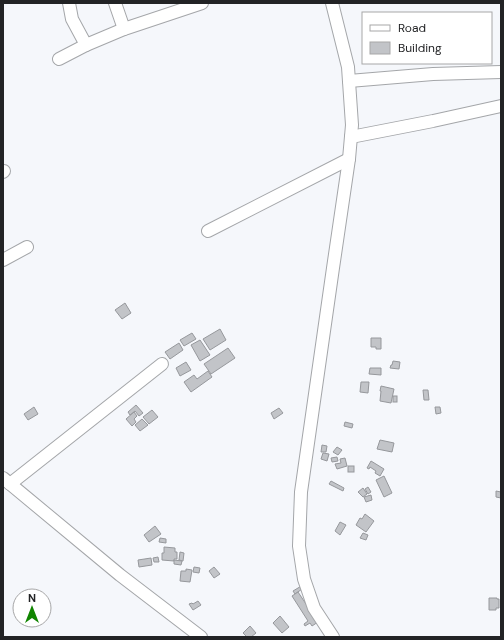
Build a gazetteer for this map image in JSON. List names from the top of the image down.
{
  "legend": ["Road", "Building"],
  "north": "top"
}
